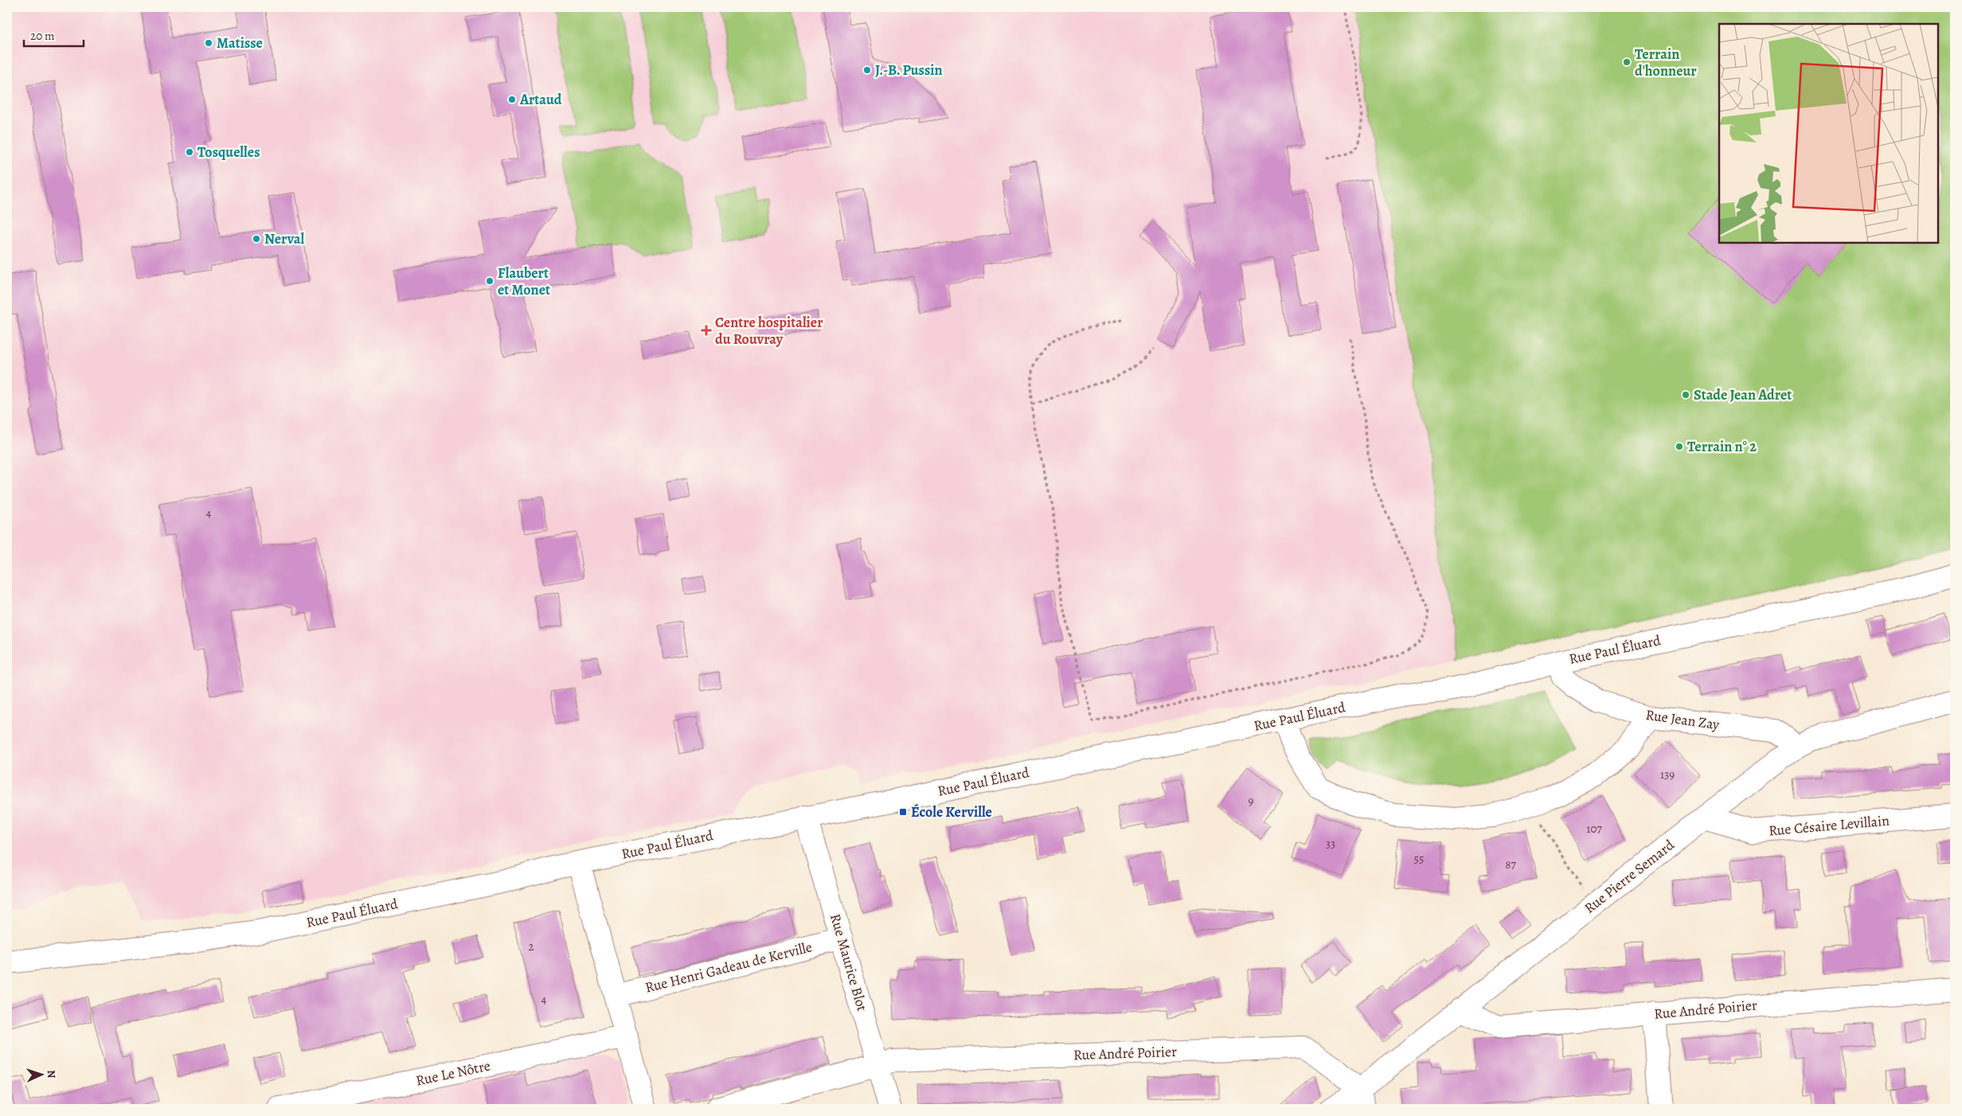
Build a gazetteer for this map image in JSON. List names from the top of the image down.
{
  "streets": {
    "street": [
      "Rue Paul Éluard",
      "Rue Jean Zay",
      "Rue Césaire Levillain",
      "Rue Pierre Semard",
      "Rue Maurice Blot",
      "Rue Henri Gadeau de Kerville",
      "Rue André Poirier",
      "Rue Le Nôtre"
    ]
  },
  "crossings": [
    ["Rue Paul Éluard", "Rue Jean Zay"],
    ["Rue Paul Éluard", "Rue Maurice Blot"],
    ["Rue Jean Zay", "Rue Pierre Semard"],
    ["Rue Césaire Levillain", "Rue Pierre Semard"],
    ["Rue Pierre Semard", "Rue André Poirier"],
    ["Rue Maurice Blot", "Rue Henri Gadeau de Kerville"],
    ["Rue Maurice Blot", "Rue André Poirier"]
  ],
  "places": {
    "other": [
      "Matisse",
      "Terrain d'honneur",
      "J.-B. Pussin",
      "Artaud",
      "Tosquelles",
      "Nerval",
      "Flaubert et Monet",
      "Stade Jean Adret",
      "Terrain n° 2"
    ],
    "health": ["Centre hospitalier du Rouvray"],
    "transit": ["École Kerville"]
  },
  "house_numbers": [
    "4",
    "139",
    "9",
    "107",
    "33",
    "55",
    "87",
    "2",
    "4"
  ],
  "scale_bar": "20 m",
  "north": "right"
}
